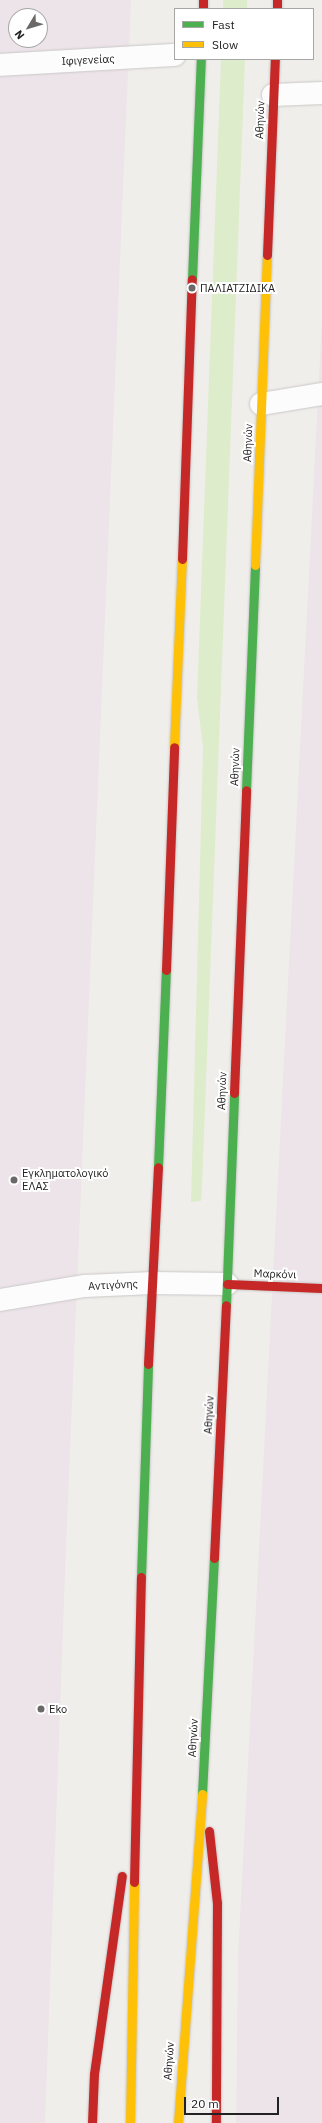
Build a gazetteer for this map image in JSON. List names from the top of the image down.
{
  "streets": {
    "main road": ["Αθηνών", "Μαρκόνι"],
    "street": ["Ιφιγενείας", "Αντιγόνης"]
  },
  "crossings": [
    ["Αθηνών", "Μαρκόνι"],
    ["Αθηνών", "Αντιγόνης"],
    ["Μαρκόνι", "Αντιγόνης"]
  ],
  "places": ["ΠΑΛΙΑΤΖΙΔΙΚΑ", "Εγκληματολογικό ΕΛΑΣ", "Eko"],
  "legend": ["Fast", "Slow"],
  "scale_bar": "20 m",
  "north": "bottom left"
}
